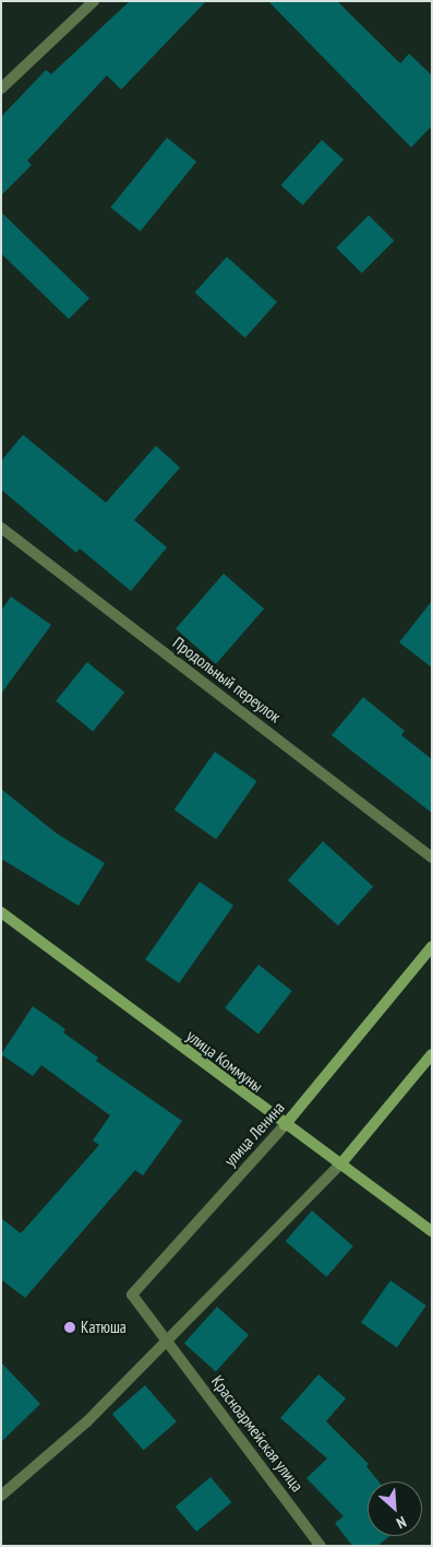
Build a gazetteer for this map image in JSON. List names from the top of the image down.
{
  "streets": {
    "street": [
      "Продольный переулок",
      "улица Коммуны",
      "улица Ленина",
      "Красноармейская улица"
    ]
  },
  "crossings": [
    ["улица Коммуны", "улица Ленина"],
    ["улица Ленина", "Красноармейская улица"]
  ],
  "places": ["Катюша"],
  "north": "bottom right"
}
